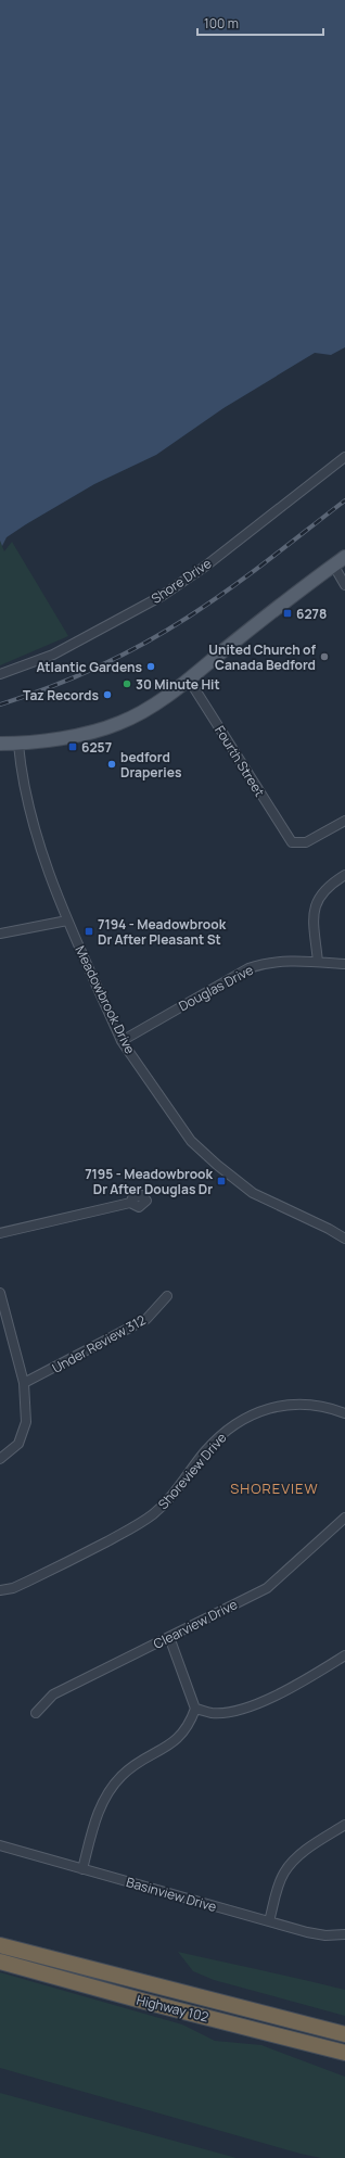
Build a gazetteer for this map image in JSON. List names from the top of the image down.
{
  "streets": {
    "highway": ["Highway 102"],
    "street": [
      "Shore Drive",
      "Fourth Street",
      "Douglas Drive",
      "Meadowbrook Drive",
      "Under Review 312",
      "Shoreview Drive",
      "Clearview Drive",
      "Basinview Drive"
    ]
  },
  "crossings": [
    ["Douglas Drive", "Meadowbrook Drive"]
  ],
  "districts": ["SHOREVIEW"],
  "places": {
    "transit": [
      "6278",
      "6257",
      "7194 - Meadowbrook Dr After Pleasant St",
      "7195 - Meadowbrook Dr After Douglas Dr"
    ],
    "other": [
      "United Church of Canada Bedford",
      "Atlantic Gardens",
      "30 Minute Hit",
      "Taz Records",
      "bedford Draperies"
    ]
  },
  "scale_bar": "100 m"
}
